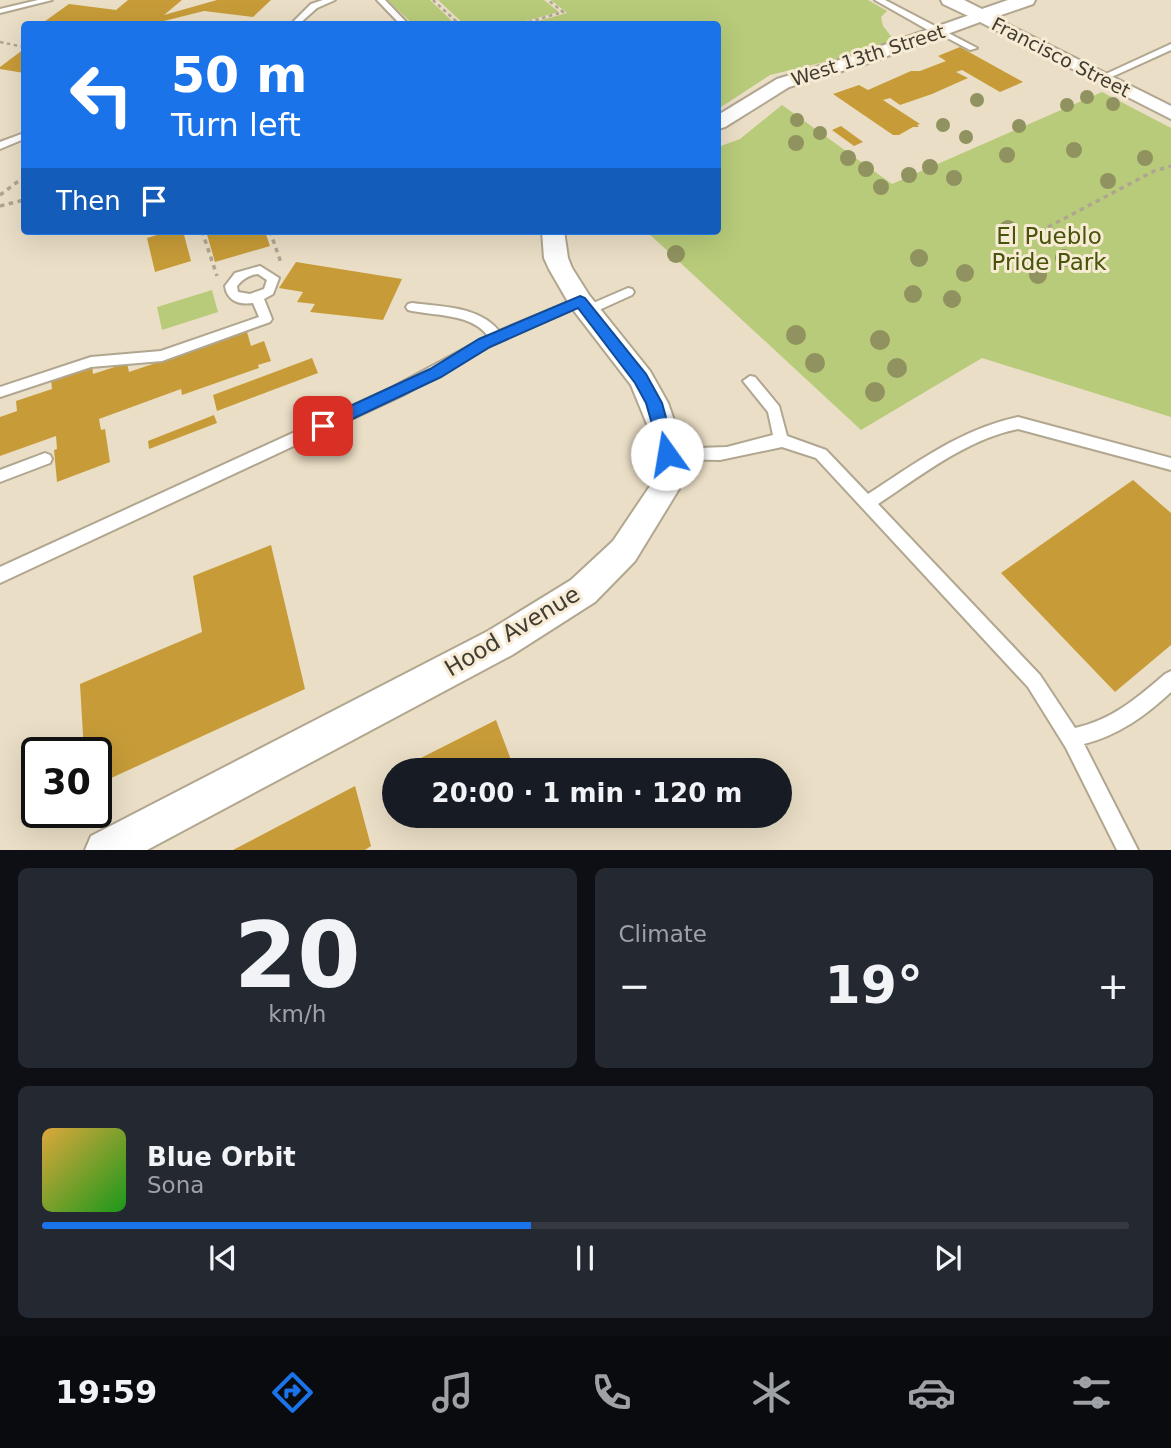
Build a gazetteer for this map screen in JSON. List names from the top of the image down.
{
  "streets": {
    "street": ["West 13th Street", "Francisco Street", "Hood Avenue"]
  },
  "crossings": [
    ["West 13th Street", "Francisco Street"]
  ],
  "parks": ["El Pueblo Pride Park"],
  "page": {
    "turn": ["50 m", "Turn left"],
    "then": "Then",
    "limit": "30",
    "trip": "20:00 · 1 min · 120 m",
    "tile": [
      ["20", "km/h"],
      "Climate"
    ],
    "heat": ["−", "19°", "+"],
    "song": ["Blue Orbit", "Sona"],
    "tabs": "19:59"
  }
}
